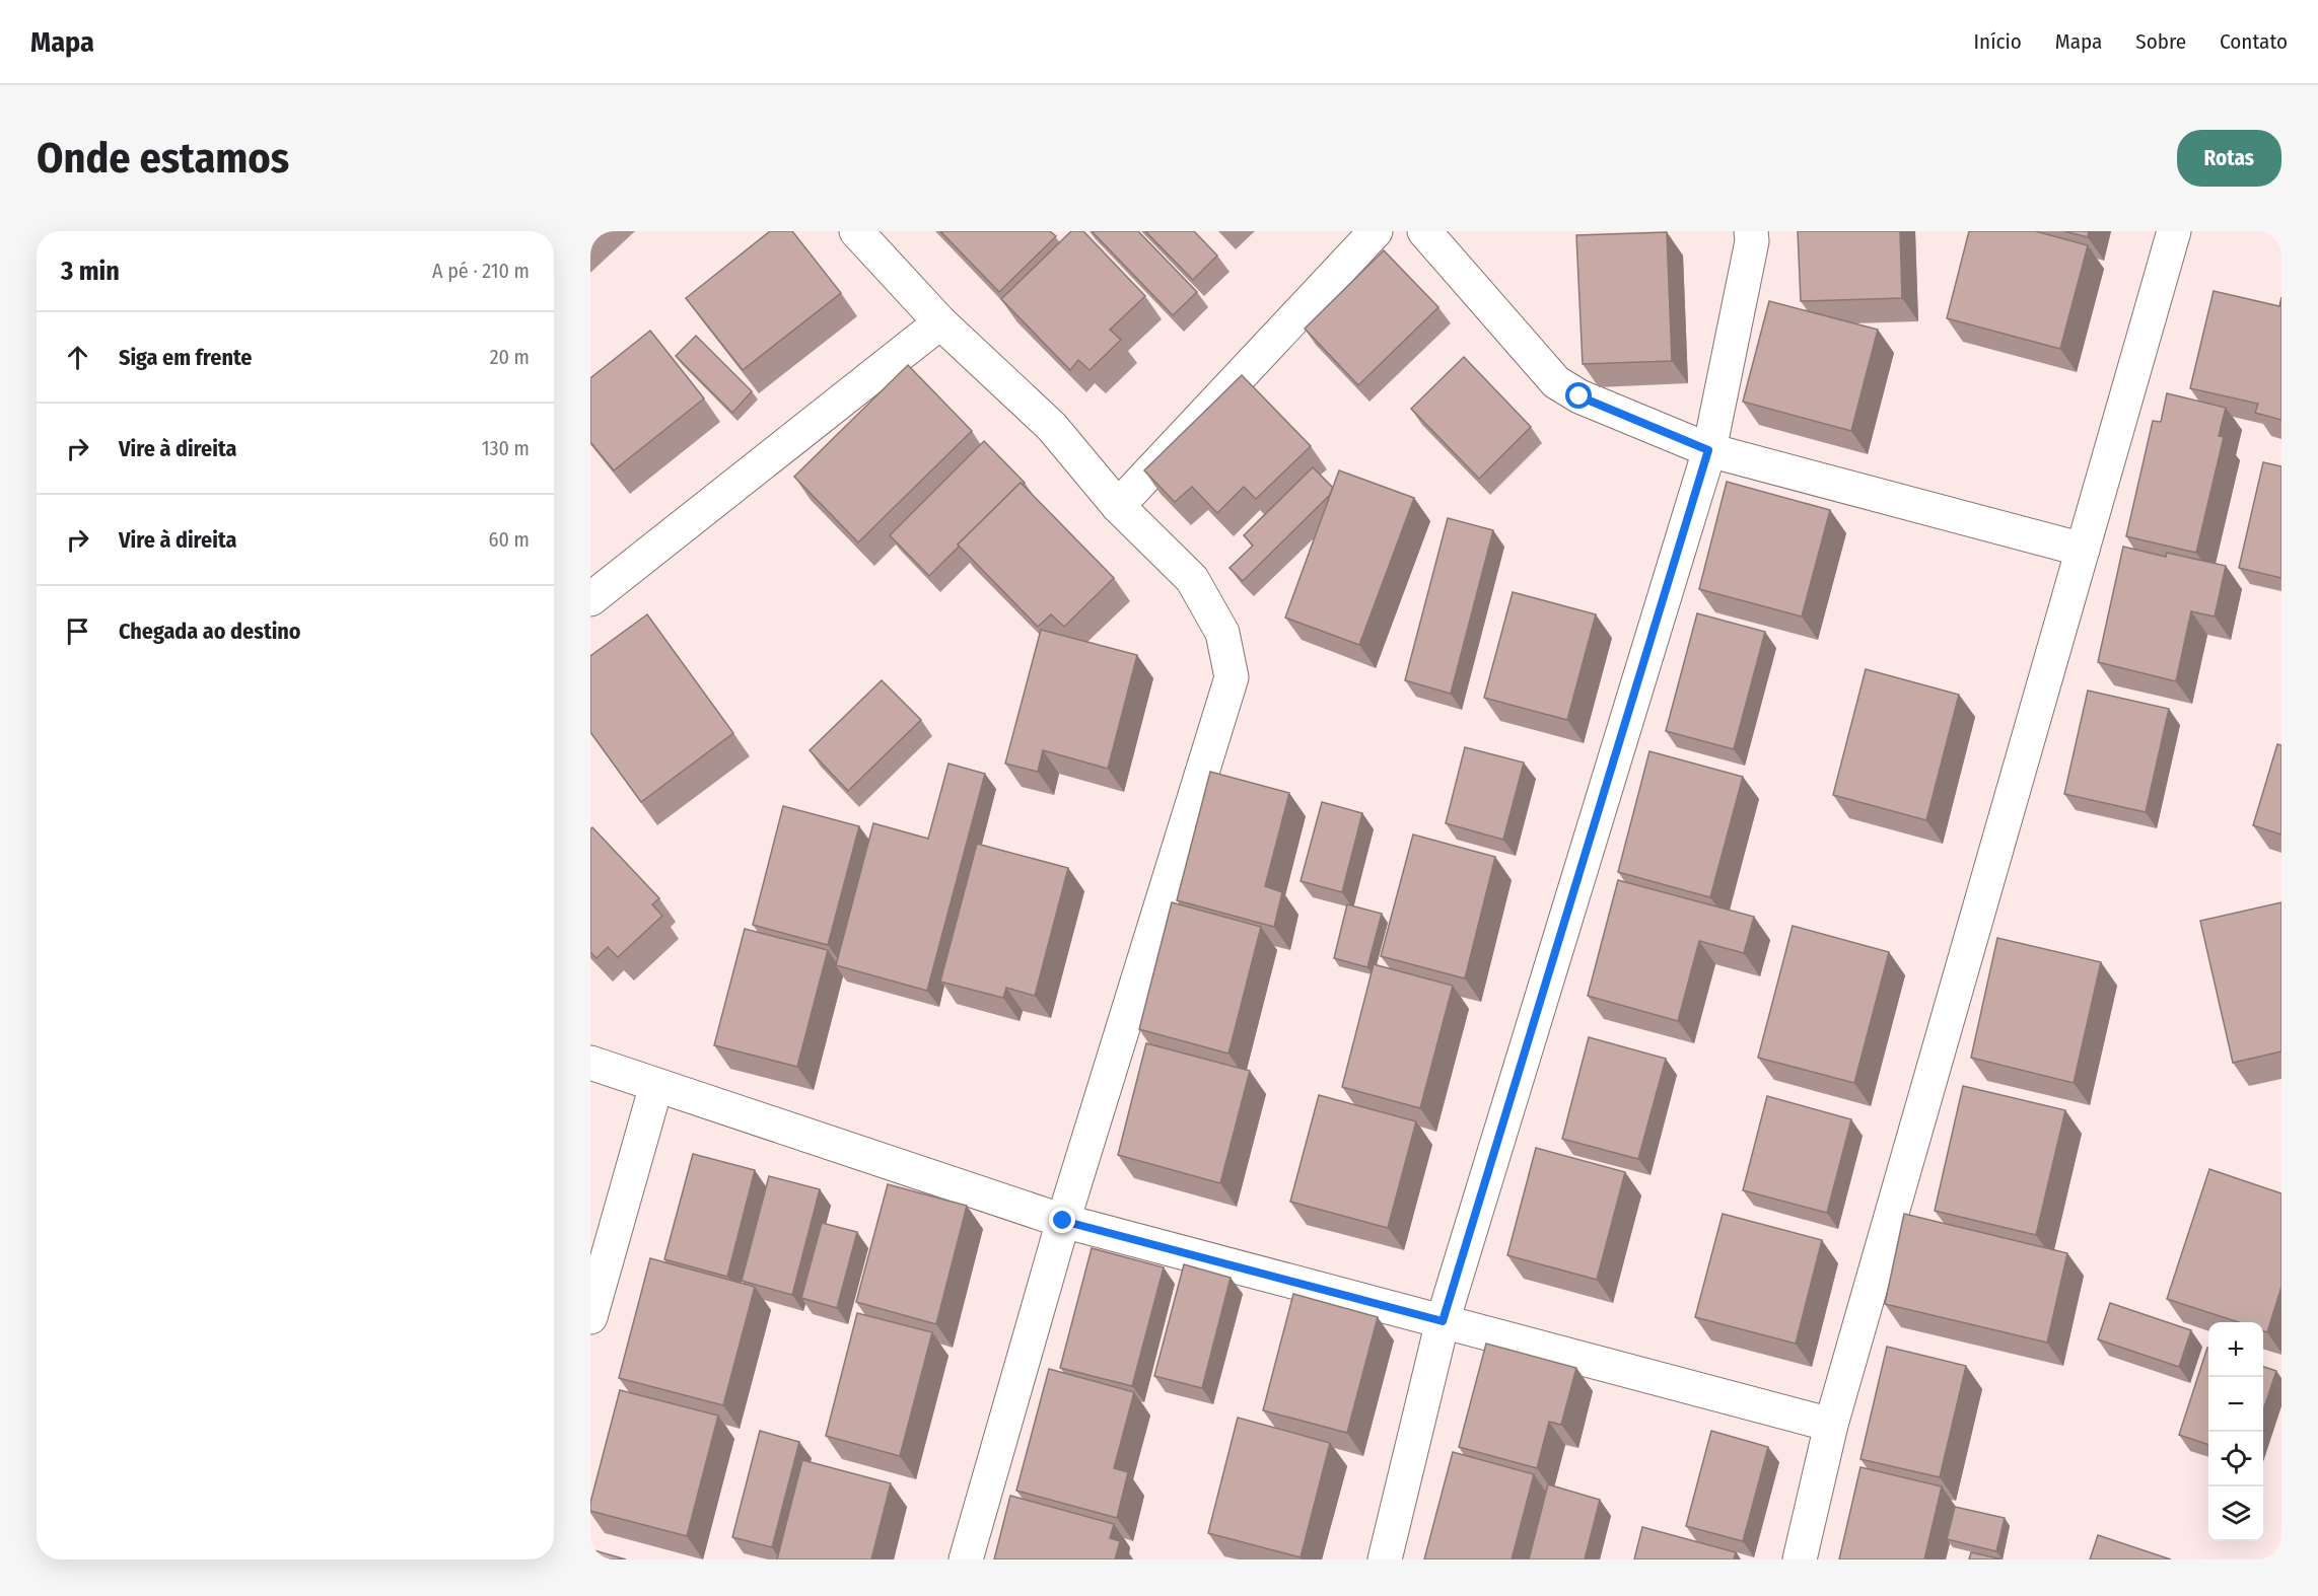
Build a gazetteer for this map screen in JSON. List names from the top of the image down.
{
  "page": {
    "header": "Mapa",
    "nav": [
      "Início",
      "Mapa",
      "Sobre",
      "Contato"
    ],
    "buttons": "Rotas",
    "title": "Onde estamos",
    "heading": ["3 min", "A pé · 210 m"],
    "list": [
      ["Siga em frente", "20 m"],
      ["Vire à direita", "130 m"],
      ["Vire à direita", "60 m"],
      "Chegada ao destino"
    ],
    "map_buttons": ["+", "−"]
  }
}
